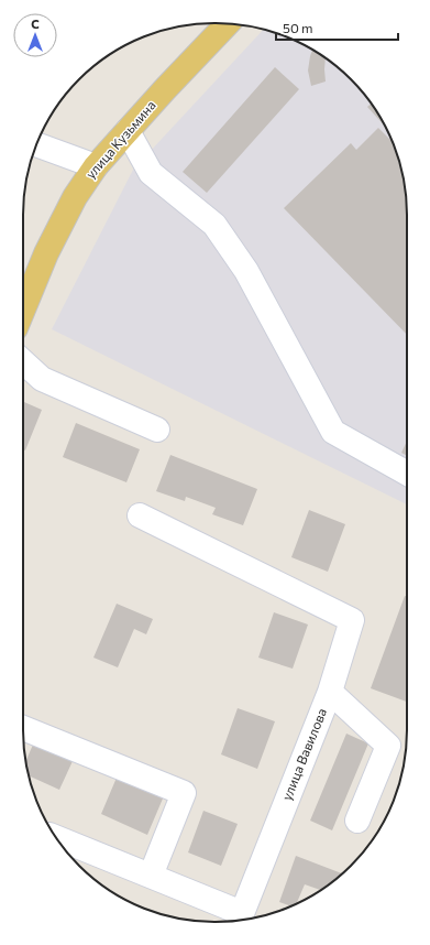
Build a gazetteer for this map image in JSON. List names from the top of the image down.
{
  "streets": {
    "main road": ["улица Кузьмина"],
    "street": ["улица Вавилова"]
  },
  "scale_bar": "50 m",
  "north": "top"
}
